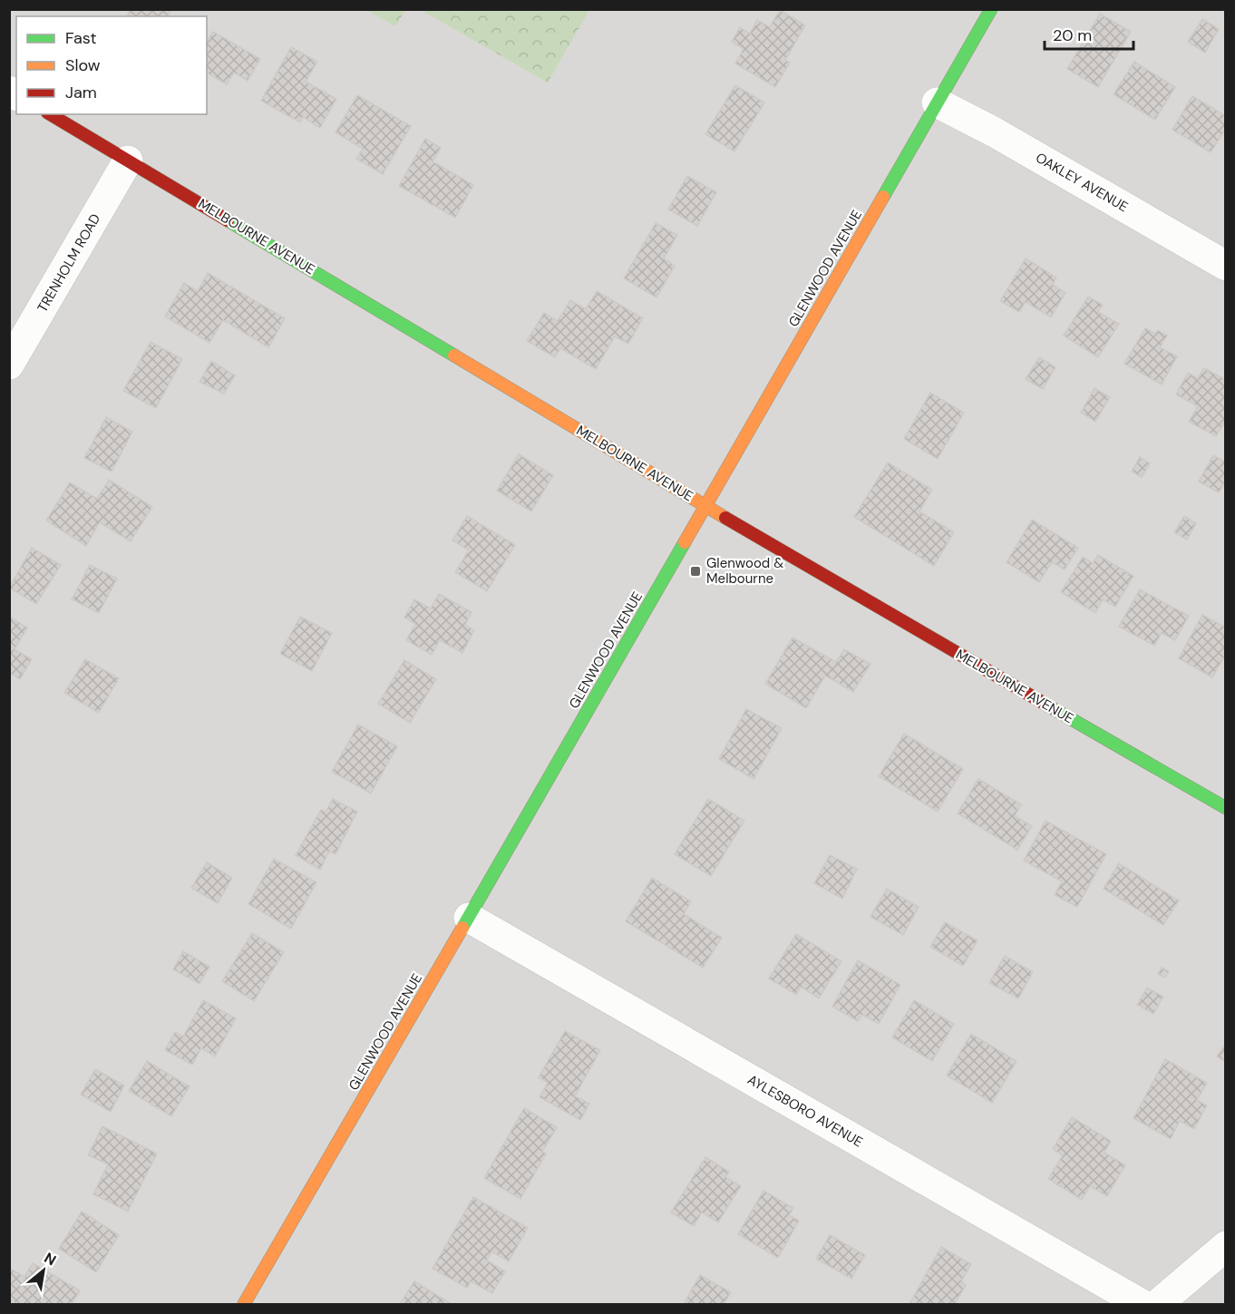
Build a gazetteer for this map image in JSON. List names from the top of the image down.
{
  "streets": {
    "street": [
      "OAKLEY AVENUE",
      "MELBOURNE AVENUE",
      "TRENHOLM ROAD",
      "GLENWOOD AVENUE",
      "AYLESBORO AVENUE"
    ]
  },
  "crossings": [
    ["OAKLEY AVENUE", "GLENWOOD AVENUE"],
    ["MELBOURNE AVENUE", "TRENHOLM ROAD"],
    ["MELBOURNE AVENUE", "GLENWOOD AVENUE"],
    ["GLENWOOD AVENUE", "AYLESBORO AVENUE"]
  ],
  "places": {
    "transit": ["Glenwood & Melbourne"]
  },
  "legend": ["Fast", "Slow", "Jam"],
  "scale_bar": "20 m",
  "north": "top right"
}
